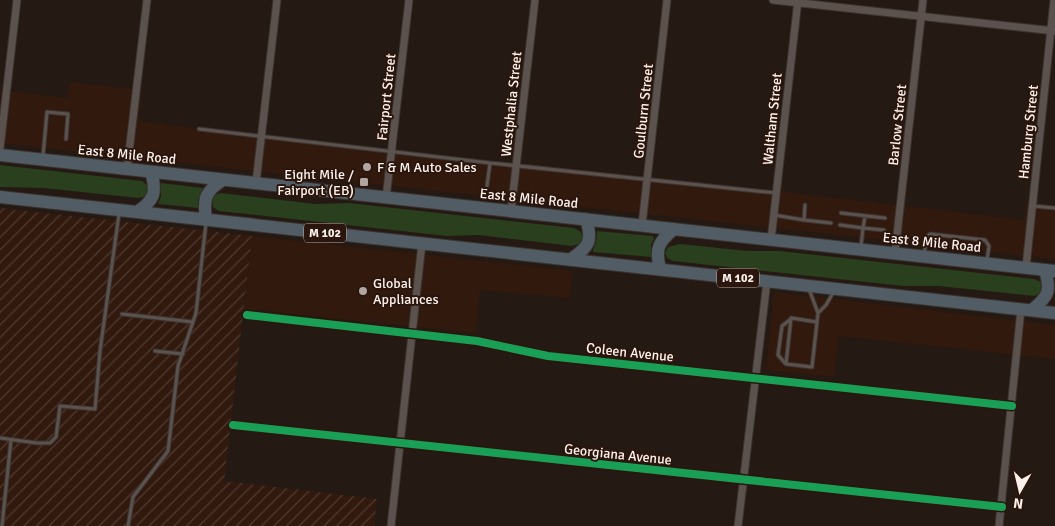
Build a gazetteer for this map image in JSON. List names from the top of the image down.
{
  "streets": {
    "highway": ["East 8 Mile Road", "M 102"],
    "street": [
      "Fairport Street",
      "Westphalia Street",
      "Goulburn Street",
      "Waltham Street",
      "Barlow Street",
      "Hamburg Street",
      "Coleen Avenue",
      "Georgiana Avenue"
    ]
  },
  "crossings": [
    ["Fairport Street", "East 8 Mile Road"],
    ["Westphalia Street", "East 8 Mile Road"],
    ["Goulburn Street", "East 8 Mile Road"],
    ["Waltham Street", "East 8 Mile Road"],
    ["Barlow Street", "East 8 Mile Road"],
    ["Hamburg Street", "East 8 Mile Road"]
  ],
  "places": {
    "other": ["F & M Auto Sales", "Global Appliances"],
    "transit": ["Eight Mile / Fairport (EB)"]
  },
  "north": "bottom"
}
